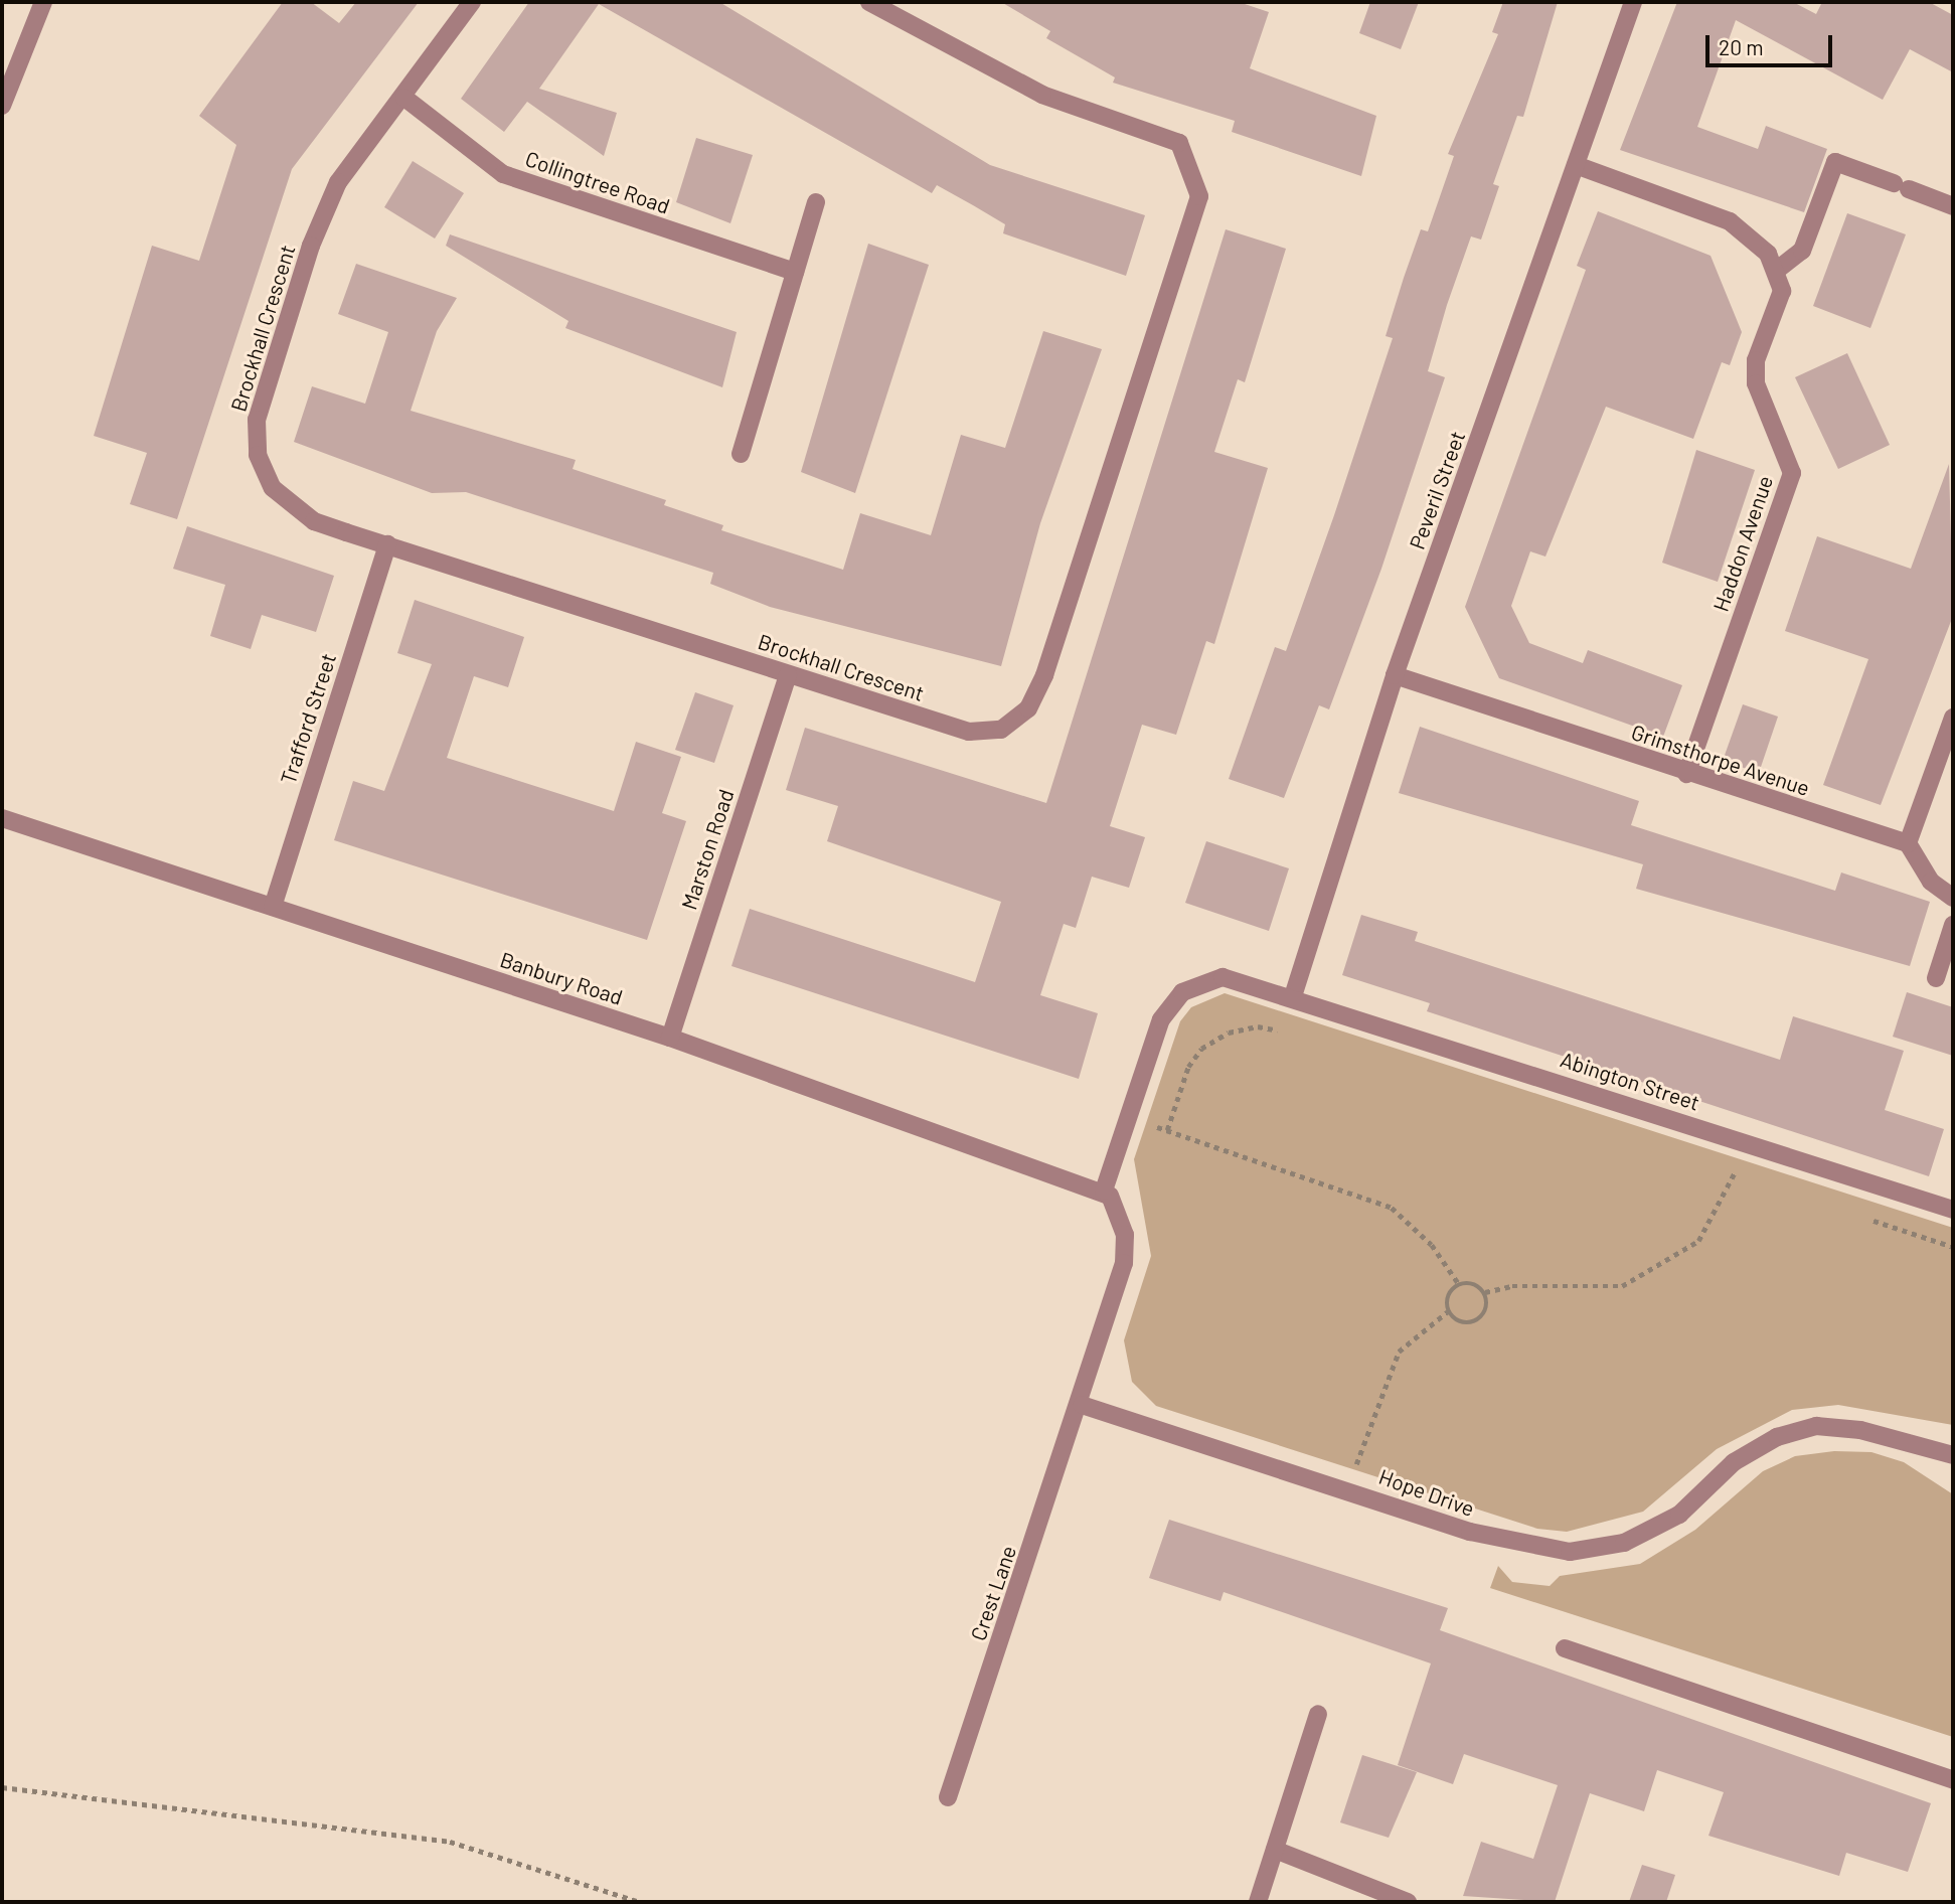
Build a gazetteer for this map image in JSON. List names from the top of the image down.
{
  "streets": {
    "street": [
      "Collingtree Road",
      "Brockhall Crescent",
      "Peveril Street",
      "Haddon Avenue",
      "Trafford Street",
      "Grimsthorpe Avenue",
      "Marston Road",
      "Banbury Road",
      "Abington Street",
      "Hope Drive",
      "Crest Lane"
    ]
  },
  "crossings": [
    ["Collingtree Road", "Brockhall Crescent"],
    ["Brockhall Crescent", "Trafford Street"],
    ["Brockhall Crescent", "Marston Road"],
    ["Peveril Street", "Grimsthorpe Avenue"],
    ["Peveril Street", "Abington Street"],
    ["Haddon Avenue", "Grimsthorpe Avenue"],
    ["Trafford Street", "Banbury Road"],
    ["Marston Road", "Banbury Road"],
    ["Banbury Road", "Abington Street"],
    ["Hope Drive", "Crest Lane"]
  ],
  "scale_bar": "20 m"
}
